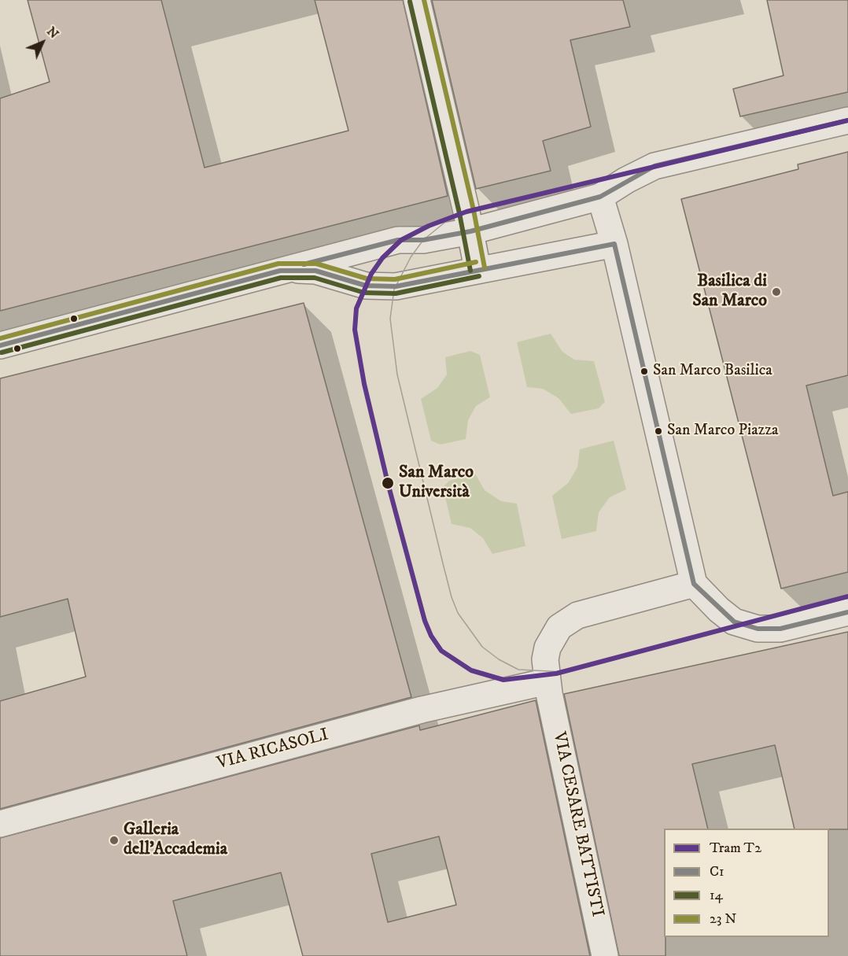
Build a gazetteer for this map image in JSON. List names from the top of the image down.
{
  "streets": {
    "street": ["VIA RICASOLI", "VIA CESARE BATTISTI"]
  },
  "crossings": [
    ["VIA RICASOLI", "VIA CESARE BATTISTI"]
  ],
  "places": [
    "Basilica di San Marco",
    "San Marco Basilica",
    "San Marco Piazza",
    "San Marco Università",
    "Galleria dell'Accademia"
  ],
  "lines": ["transit line 14", "tram line T2", "transit line C1"],
  "legend": [
    "Tram T2",
    "C1",
    "14",
    "23 N"
  ],
  "north": "top right"
}
